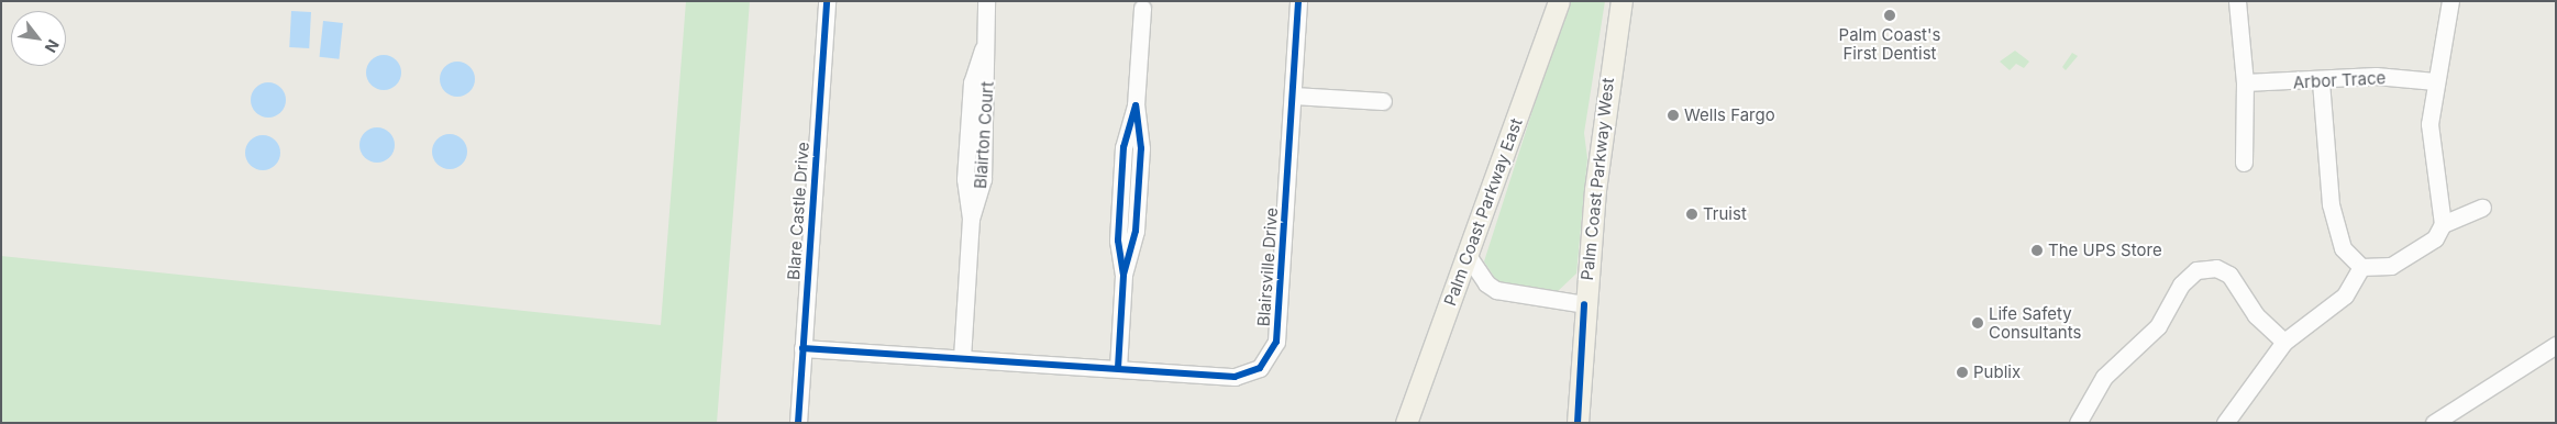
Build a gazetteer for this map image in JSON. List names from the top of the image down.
{
  "streets": {
    "main road": ["Palm Coast Parkway West", "Palm Coast Parkway East"],
    "street": [
      "Arbor Trace",
      "Blairton Court",
      "Blare Castle Drive",
      "Blairsville Drive"
    ]
  },
  "crossings": [
    ["Blairton Court", "Blairsville Drive"],
    ["Blare Castle Drive", "Blairsville Drive"]
  ],
  "places": [
    "Palm Coast's First Dentist",
    "Wells Fargo",
    "Truist",
    "The UPS Store",
    "Life Safety Consultants",
    "Publix"
  ],
  "north": "bottom right"
}
